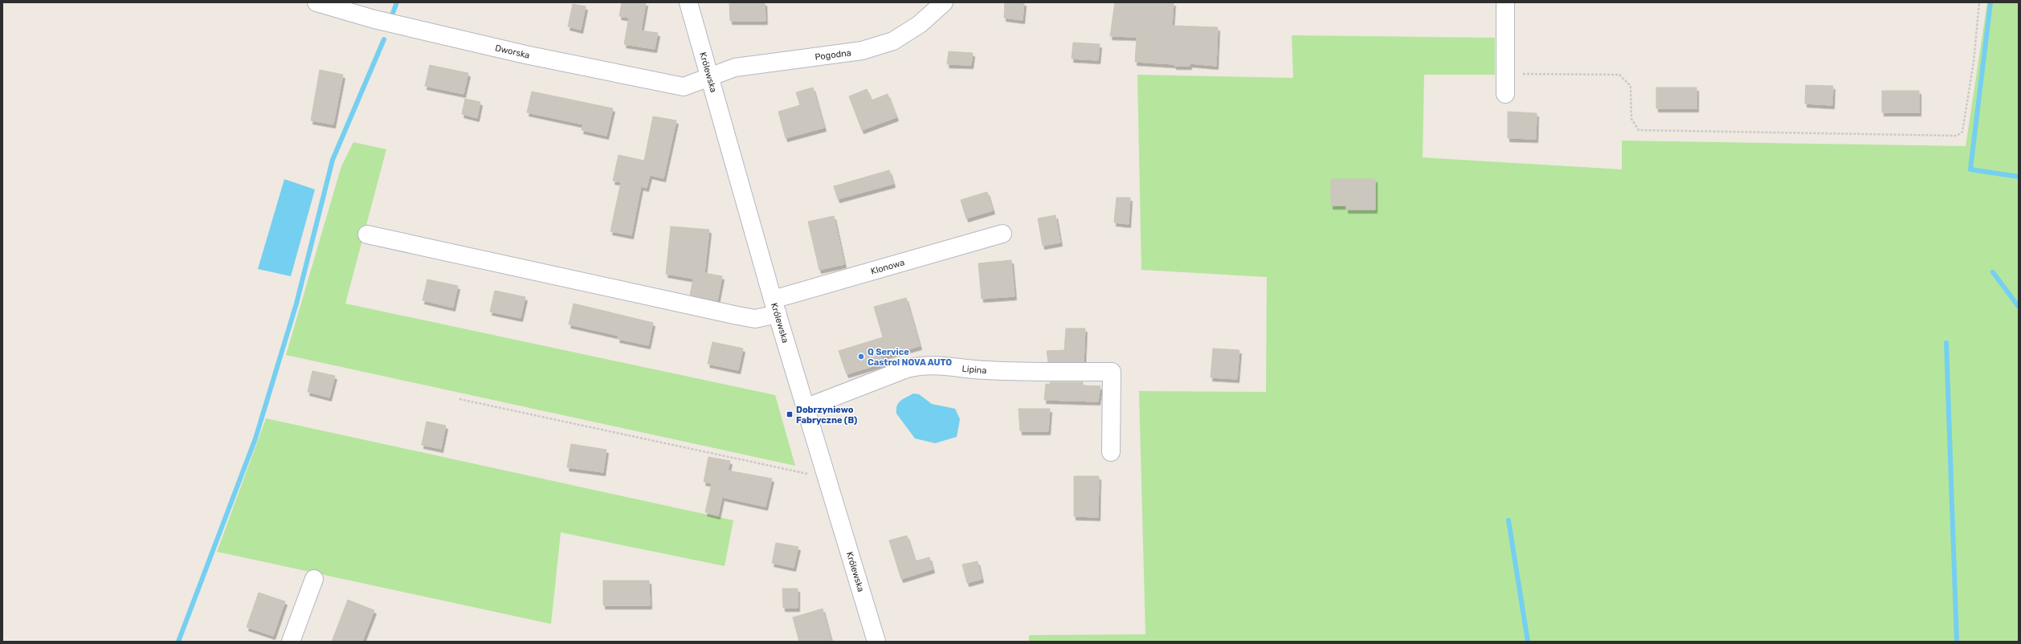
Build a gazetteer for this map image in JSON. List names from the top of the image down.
{
  "streets": {
    "street": [
      "Dworska",
      "Pogodna",
      "Królewska",
      "Klonowa",
      "Lipina"
    ]
  },
  "crossings": [
    ["Dworska", "Pogodna"],
    ["Dworska", "Królewska"],
    ["Pogodna", "Królewska"],
    ["Królewska", "Klonowa"],
    ["Królewska", "Lipina"]
  ],
  "places": {
    "other": ["Q Service Castrol NOVA AUTO"],
    "transit": ["Dobrzyniewo Fabryczne (B)"]
  }
}
